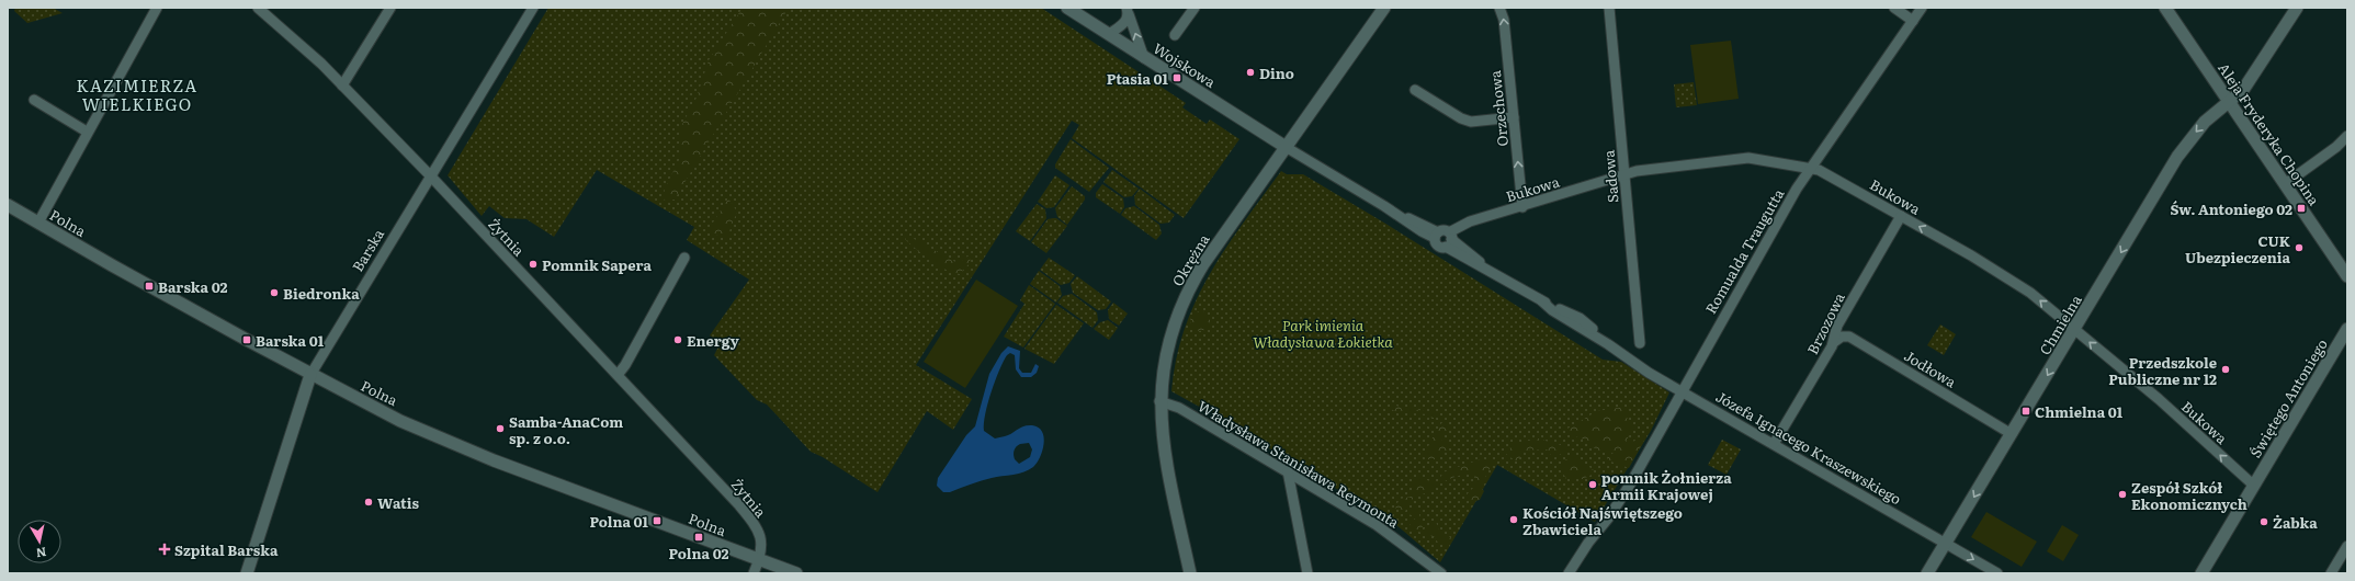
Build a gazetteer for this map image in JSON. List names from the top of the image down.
{
  "streets": {
    "street": [
      "Wojskowa",
      "Orzechowa",
      "Aleja Fryderyka Chopina",
      "Sadowa",
      "Bukowa",
      "Polna",
      "Żytnia",
      "Barska",
      "Romualda Traugutta",
      "Okrężna",
      "Brzozowa",
      "Chmielna",
      "Jodłowa",
      "Świętego Antoniego",
      "Józefa Ignacego Kraszewskiego",
      "Władysława Stanisława Reymonta"
    ]
  },
  "crossings": [
    ["Wojskowa", "Okrężna"],
    ["Orzechowa", "Bukowa"],
    ["Aleja Fryderyka Chopina", "Chmielna"],
    ["Sadowa", "Bukowa"],
    ["Bukowa", "Romualda Traugutta"],
    ["Bukowa", "Brzozowa"],
    ["Bukowa", "Chmielna"],
    ["Bukowa", "Świętego Antoniego"],
    ["Bukowa", "Józefa Ignacego Kraszewskiego"],
    ["Polna", "Żytnia"],
    ["Polna", "Barska"],
    ["Żytnia", "Barska"],
    ["Romualda Traugutta", "Józefa Ignacego Kraszewskiego"],
    ["Okrężna", "Władysława Stanisława Reymonta"],
    ["Brzozowa", "Jodłowa"],
    ["Brzozowa", "Józefa Ignacego Kraszewskiego"],
    ["Chmielna", "Jodłowa"],
    ["Chmielna", "Józefa Ignacego Kraszewskiego"]
  ],
  "one_way": ["Orzechowa", "Bukowa", "Chmielna"],
  "districts": ["KAZIMIERZA WIELKIEGO"],
  "parks": ["Park imienia Władysława Łokietka"],
  "places": {
    "other": [
      "Dino",
      "CUK Ubezpieczenia",
      "Pomnik Sapera",
      "Biedronka",
      "Energy",
      "Przedszkole Publiczne nr 12",
      "Samba-AnaCom sp. z o.o.",
      "pomnik Żołnierza Armii Krajowej",
      "Zespół Szkół Ekonomicznych",
      "Watis",
      "Kościół Najświętszego Zbawiciela",
      "Żabka"
    ],
    "transit": [
      "Ptasia 01",
      "Św. Antoniego 02",
      "Barska 02",
      "Barska 01",
      "Chmielna 01",
      "Polna 01",
      "Polna 02"
    ],
    "health": ["Szpital Barska"]
  },
  "north": "bottom"
}
